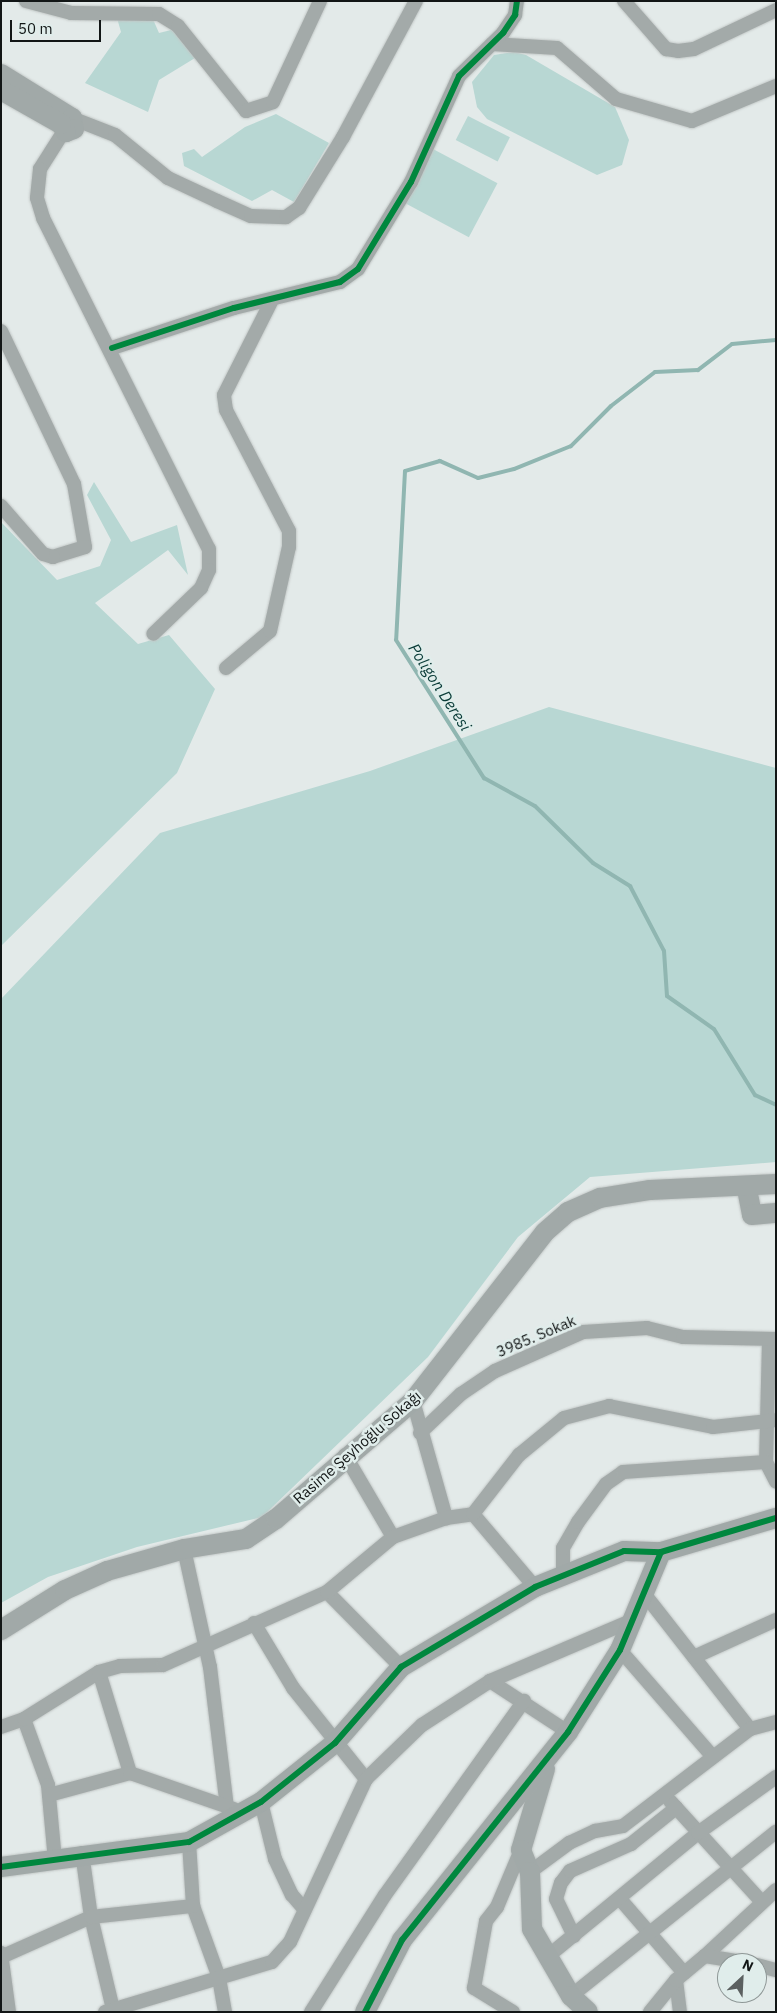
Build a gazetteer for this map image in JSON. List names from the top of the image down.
{
  "streets": {
    "street": ["3985. Sokak", "Rasime Şeyhoğlu Sokağı"]
  },
  "water": ["Poligon Deresi"],
  "scale_bar": "50 m",
  "north": "top right"
}
